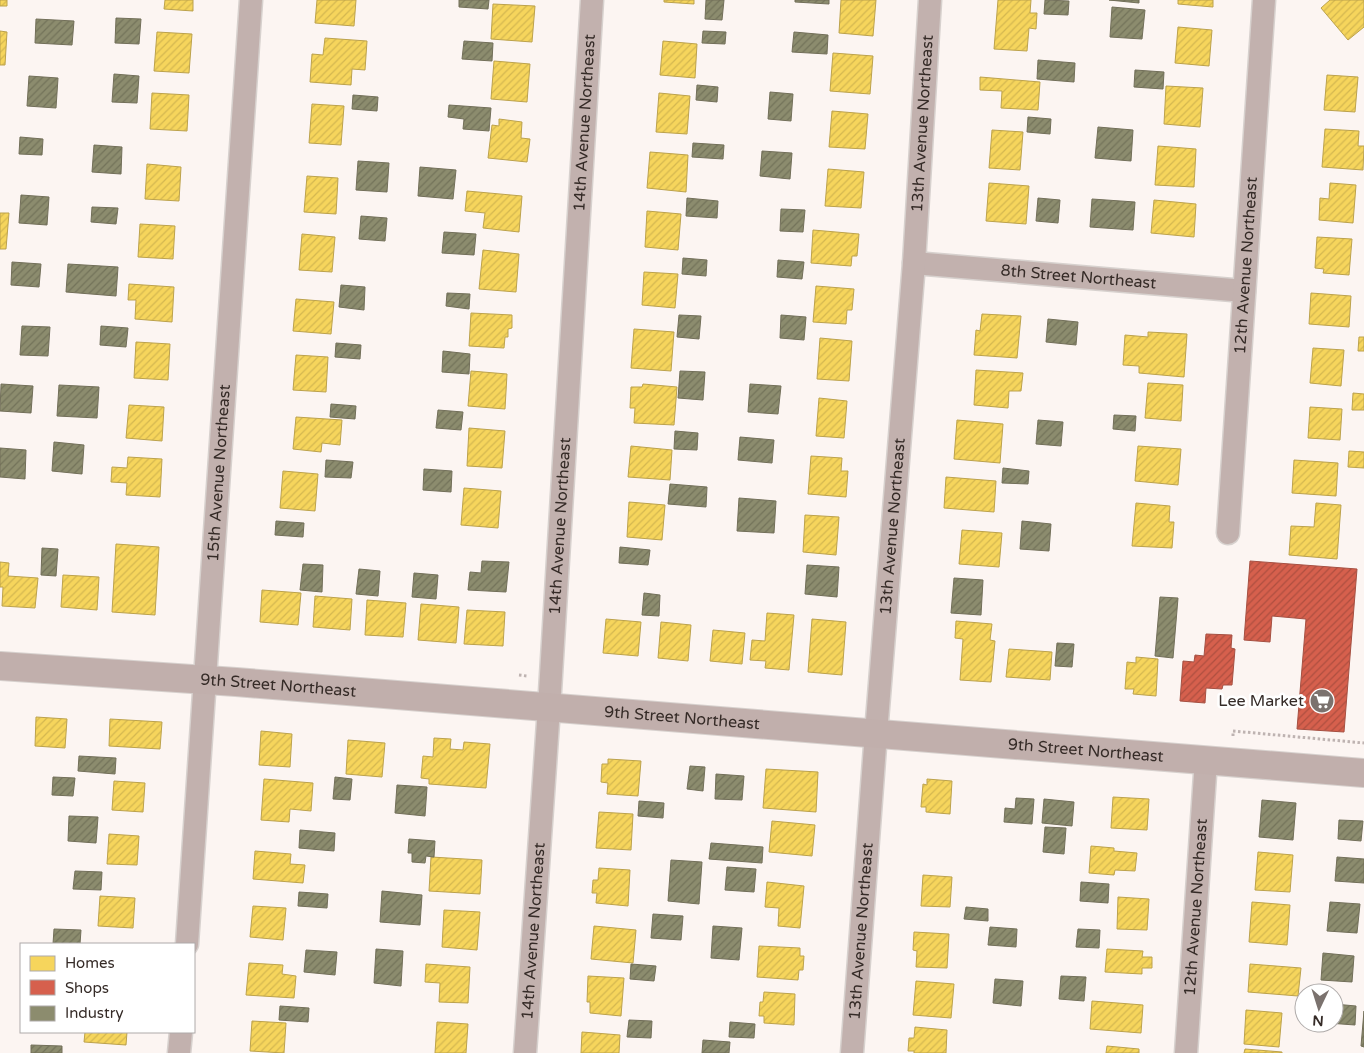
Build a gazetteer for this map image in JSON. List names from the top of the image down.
{
  "streets": {
    "street": [
      "14th Avenue Northeast",
      "13th Avenue Northeast",
      "12th Avenue Northeast",
      "8th Street Northeast",
      "15th Avenue Northeast",
      "9th Street Northeast"
    ]
  },
  "crossings": [
    ["14th Avenue Northeast", "9th Street Northeast"],
    ["13th Avenue Northeast", "8th Street Northeast"],
    ["13th Avenue Northeast", "9th Street Northeast"],
    ["12th Avenue Northeast", "8th Street Northeast"],
    ["12th Avenue Northeast", "9th Street Northeast"],
    ["15th Avenue Northeast", "9th Street Northeast"]
  ],
  "places": {
    "supermarket": ["Lee Market"]
  },
  "legend": ["Homes", "Shops", "Industry"],
  "north": "bottom"
}
